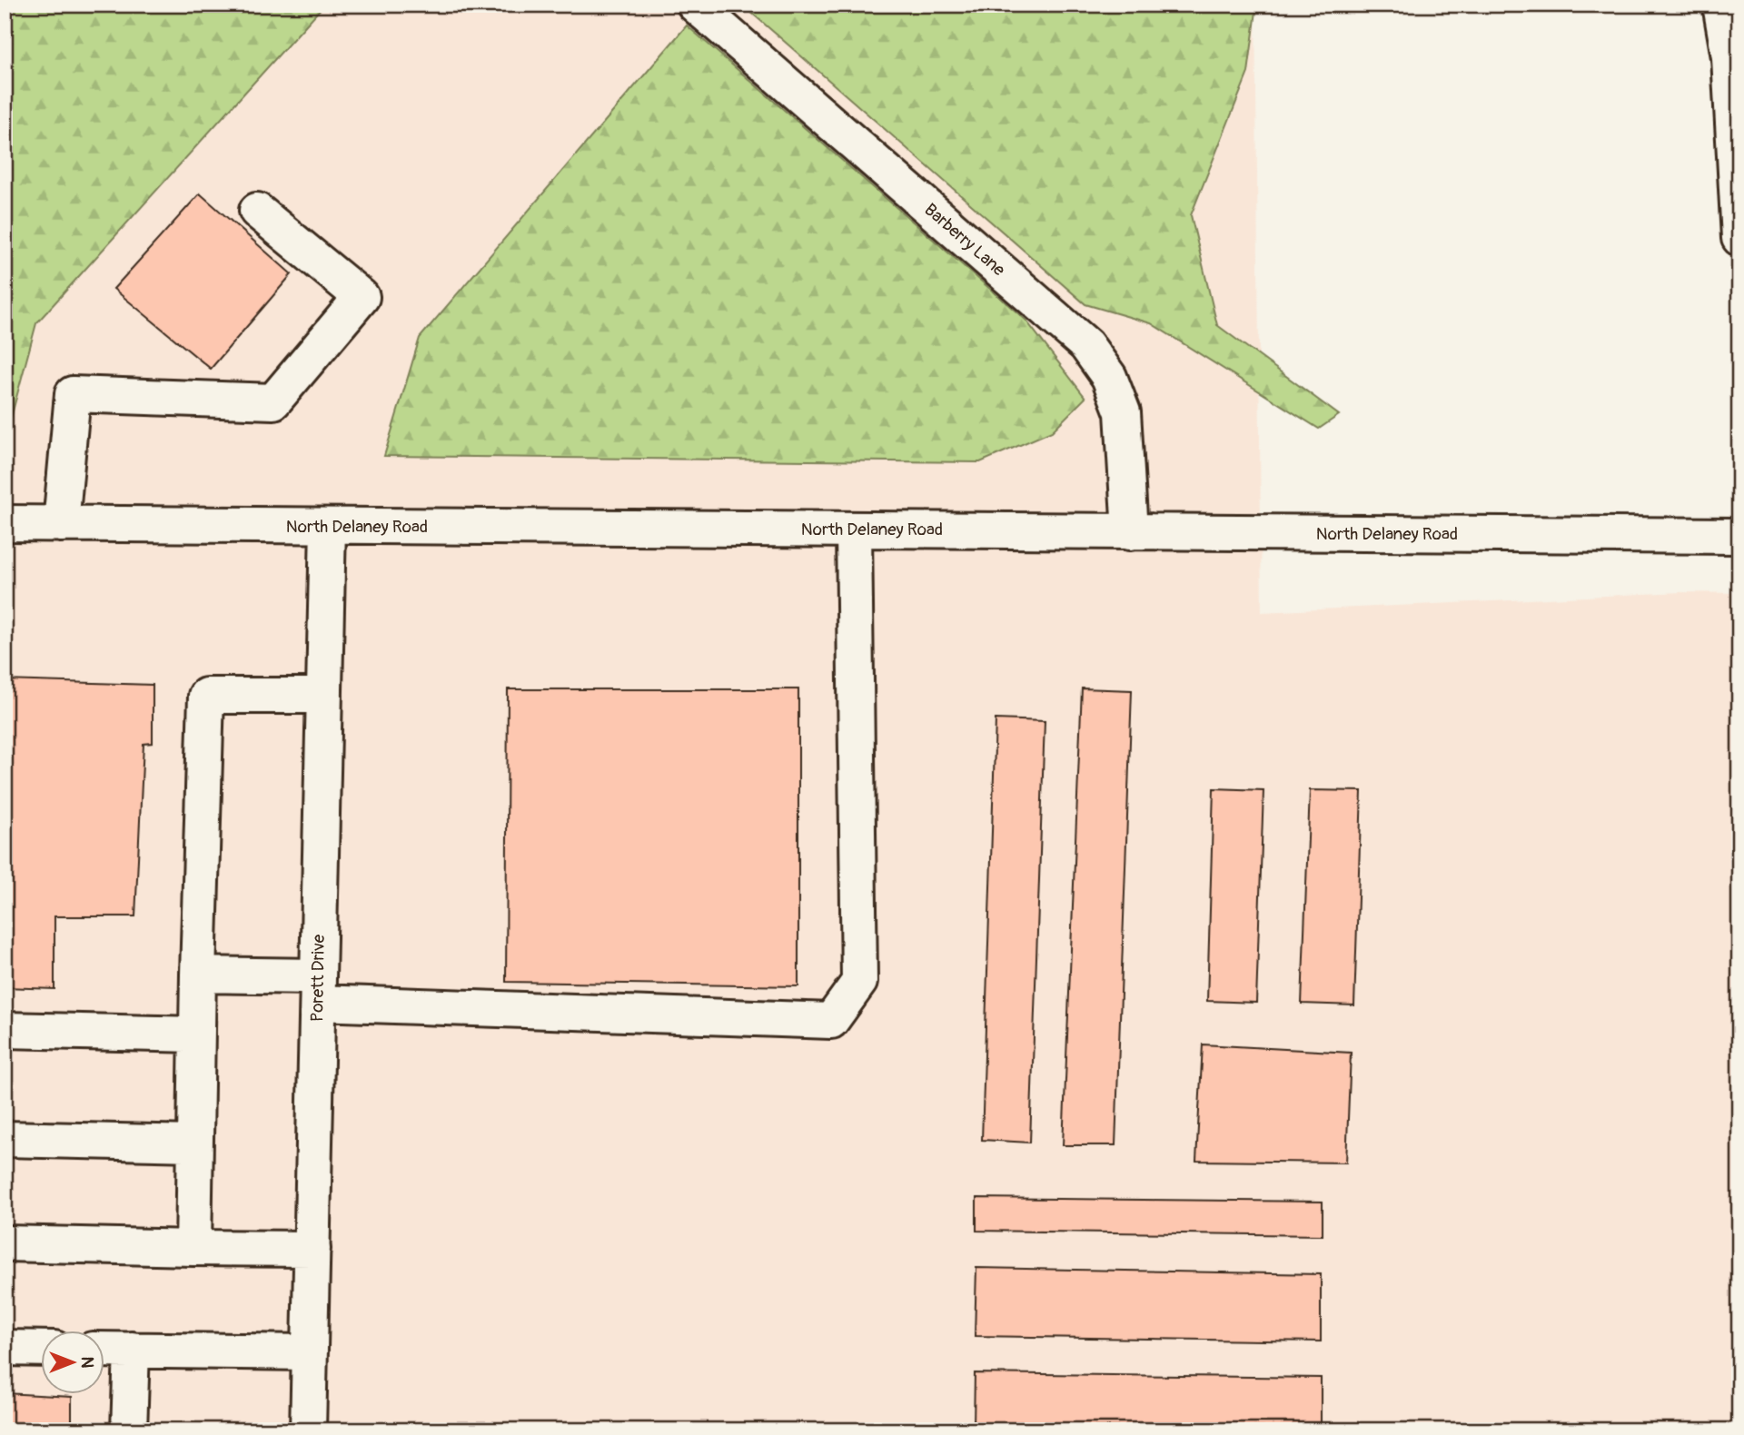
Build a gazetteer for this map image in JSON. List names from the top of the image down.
{
  "streets": {
    "street": ["Barberry Lane", "North Delaney Road", "Porett Drive"]
  },
  "crossings": [
    ["Barberry Lane", "North Delaney Road"],
    ["North Delaney Road", "Porett Drive"]
  ],
  "north": "right"
}
